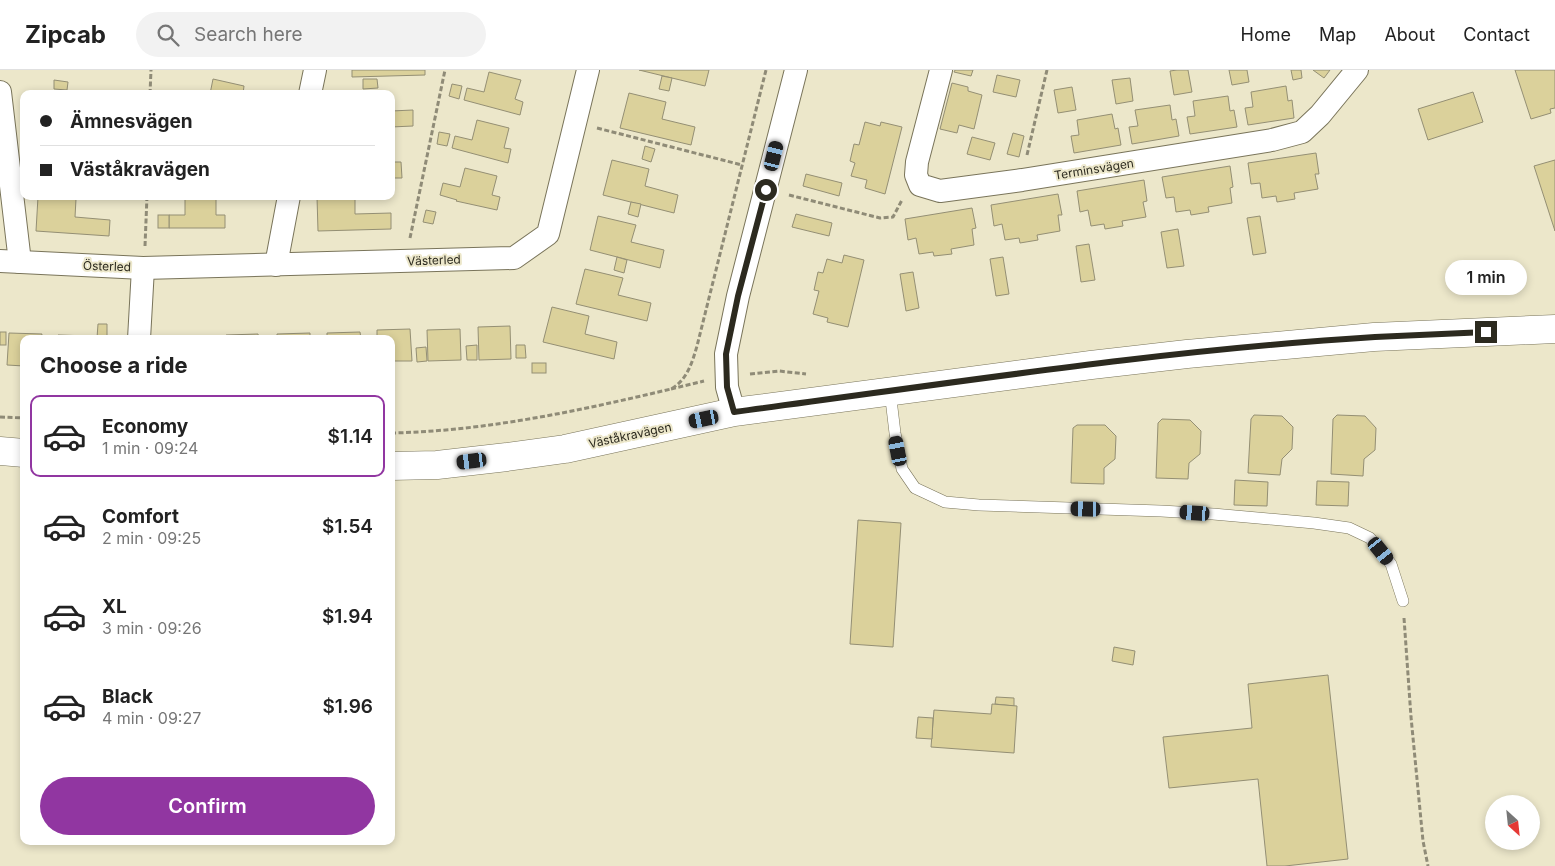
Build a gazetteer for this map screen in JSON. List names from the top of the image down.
{
  "streets": {
    "street": [
      "Terminsvägen",
      "Västerled",
      "Österled",
      "Väståkravägen"
    ]
  },
  "crossings": [
    ["Västerled", "Österled"]
  ],
  "north": "bottom right",
  "page": {
    "header": "Zipcab",
    "search": "Search here",
    "nav": [
      "Home",
      "Map",
      "About",
      "Contact"
    ],
    "banner": ["Ämnesvägen", "Väståkravägen"],
    "bubble": "1 min",
    "heading": "Choose a ride",
    "list": [
      {
        "name": "Economy",
        "note": "1 min · 09:24",
        "value": "$1.14"
      },
      {
        "name": "Comfort",
        "note": "2 min · 09:25",
        "value": "$1.54"
      },
      {
        "name": "XL",
        "note": "3 min · 09:26",
        "value": "$1.94"
      },
      {
        "name": "Black",
        "note": "4 min · 09:27",
        "value": "$1.96"
      }
    ],
    "buttons": "Confirm"
  }
}
